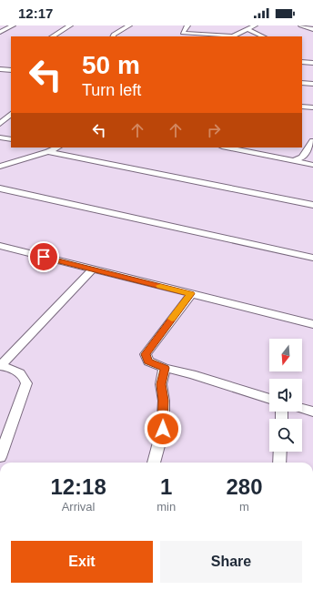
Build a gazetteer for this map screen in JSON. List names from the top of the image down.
{
  "north": "bottom",
  "page": {
    "status": "12:17",
    "turn": ["50 m", "Turn left"],
    "eta": [
      "12:18",
      "Arrival",
      "1",
      "min",
      "280",
      "m"
    ],
    "buttons": ["Exit", "Share"]
  }
}
